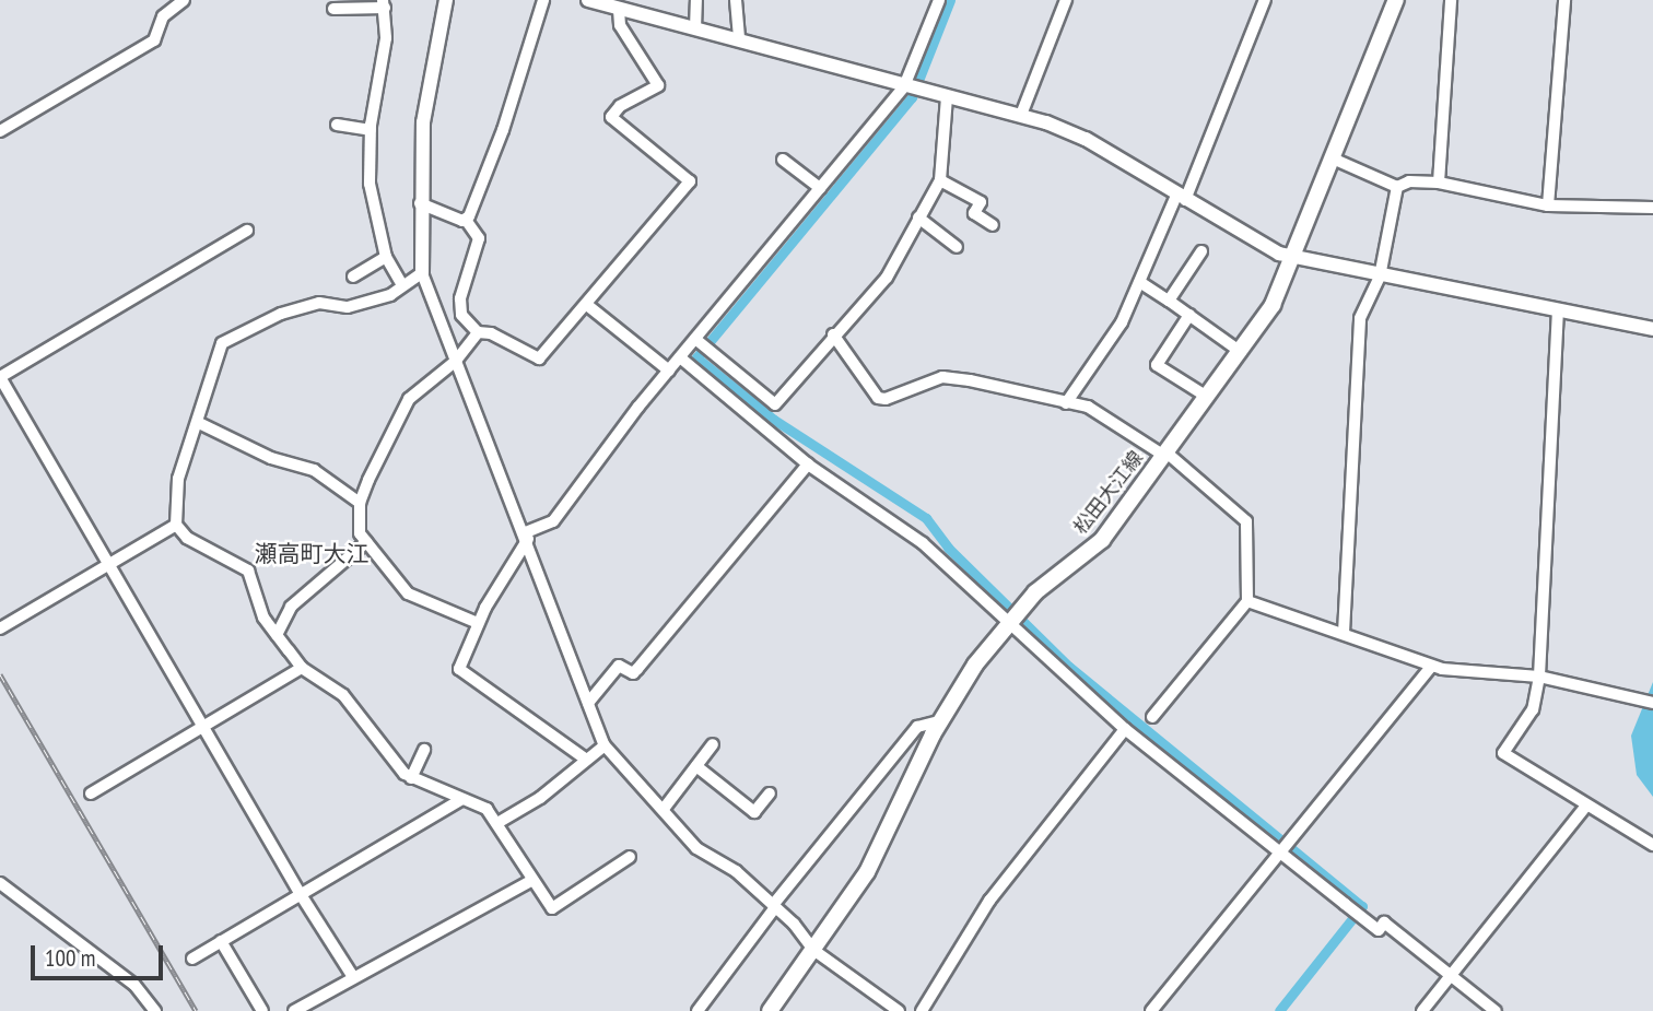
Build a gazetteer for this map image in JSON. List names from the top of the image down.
{
  "streets": {
    "main road": ["松田大江線"]
  },
  "districts": ["瀬高町大江"],
  "scale_bar": "100 m"
}
